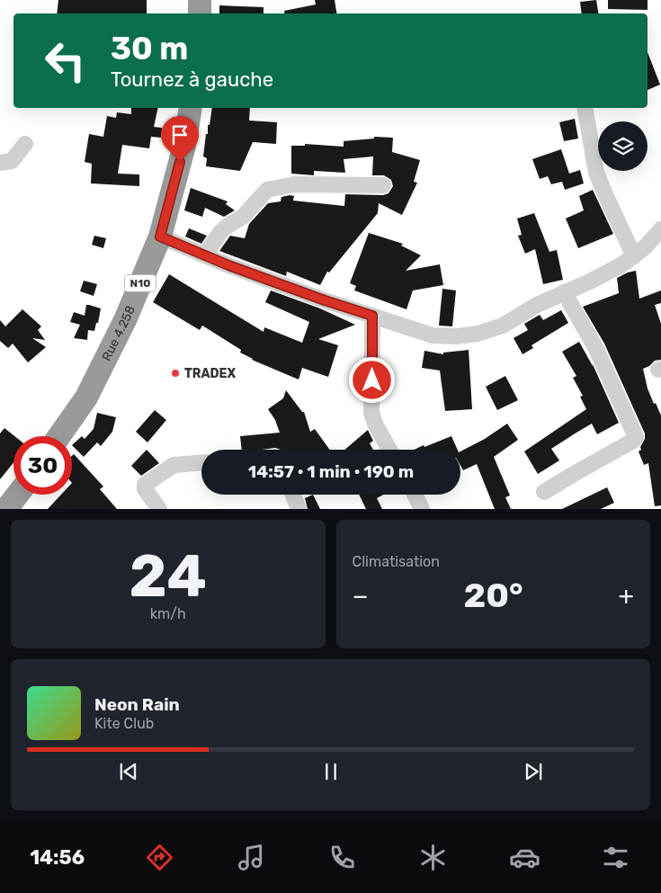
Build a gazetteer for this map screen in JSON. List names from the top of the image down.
{
  "streets": {
    "highway": ["N10", "Rue 4.258"]
  },
  "places": ["TRADEX"],
  "page": {
    "turn": ["30 m", "Tournez à gauche"],
    "limit": "30",
    "trip": "14:57 · 1 min · 190 m",
    "tile": [
      ["24", "km/h"],
      "Climatisation"
    ],
    "heat": ["−", "20°", "+"],
    "song": ["Neon Rain", "Kite Club"],
    "tabs": "14:56"
  }
}
